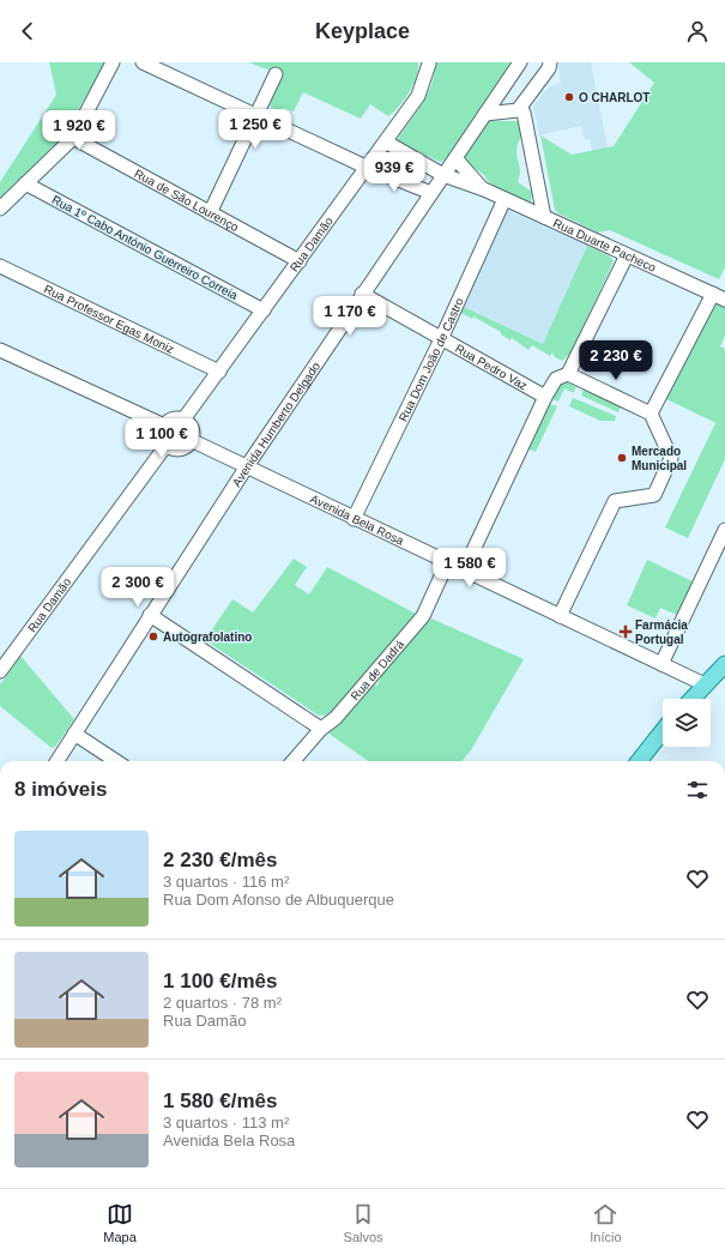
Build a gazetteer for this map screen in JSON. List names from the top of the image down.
{
  "streets": {
    "street": [
      "Rua de São Lourenço",
      "Rua Damão",
      "Rua Duarte Pacheco",
      "Rua 1º Cabo António Guerreiro Correia",
      "Rua Professor Egas Moniz",
      "Rua Dom João de Castro",
      "Rua Pedro Vaz",
      "Avenida Humberto Delgado",
      "Avenida Bela Rosa",
      "Rua de Dadrá"
    ]
  },
  "crossings": [
    ["Rua de São Lourenço", "Rua Damão"],
    ["Rua Damão", "Rua Duarte Pacheco"],
    ["Rua Damão", "Rua 1º Cabo António Guerreiro Correia"],
    ["Rua Damão", "Rua Professor Egas Moniz"],
    ["Rua Damão", "Avenida Bela Rosa"],
    ["Rua Duarte Pacheco", "Rua Dom João de Castro"],
    ["Rua Duarte Pacheco", "Avenida Humberto Delgado"],
    ["Rua Dom João de Castro", "Rua Pedro Vaz"],
    ["Rua Dom João de Castro", "Avenida Bela Rosa"],
    ["Rua Pedro Vaz", "Avenida Humberto Delgado"],
    ["Avenida Humberto Delgado", "Avenida Bela Rosa"],
    ["Avenida Bela Rosa", "Rua de Dadrá"]
  ],
  "places": {
    "other": ["O CHARLOT", "Mercado Municipal", "Autografolatino"],
    "health": ["Farmácia Portugal"]
  },
  "page": {
    "header": "Keyplace",
    "price": [
      "1 250 €",
      "1 920 €",
      "939 €",
      "1 170 €",
      "2 230 €",
      "1 100 €",
      "1 580 €",
      "2 300 €"
    ],
    "heading": "8 imóveis",
    "list": [
      {
        "name": "2 230 €/mês",
        "note": "3 quartos · 116 m² · Rua Dom Afonso de Albuquerque"
      },
      {
        "name": "1 100 €/mês",
        "note": "2 quartos · 78 m² · Rua Damão"
      },
      {
        "name": "1 580 €/mês",
        "note": "3 quartos · 113 m² · Avenida Bela Rosa"
      }
    ],
    "tabs": ["Mapa", "Salvos", "Início"]
  }
}
